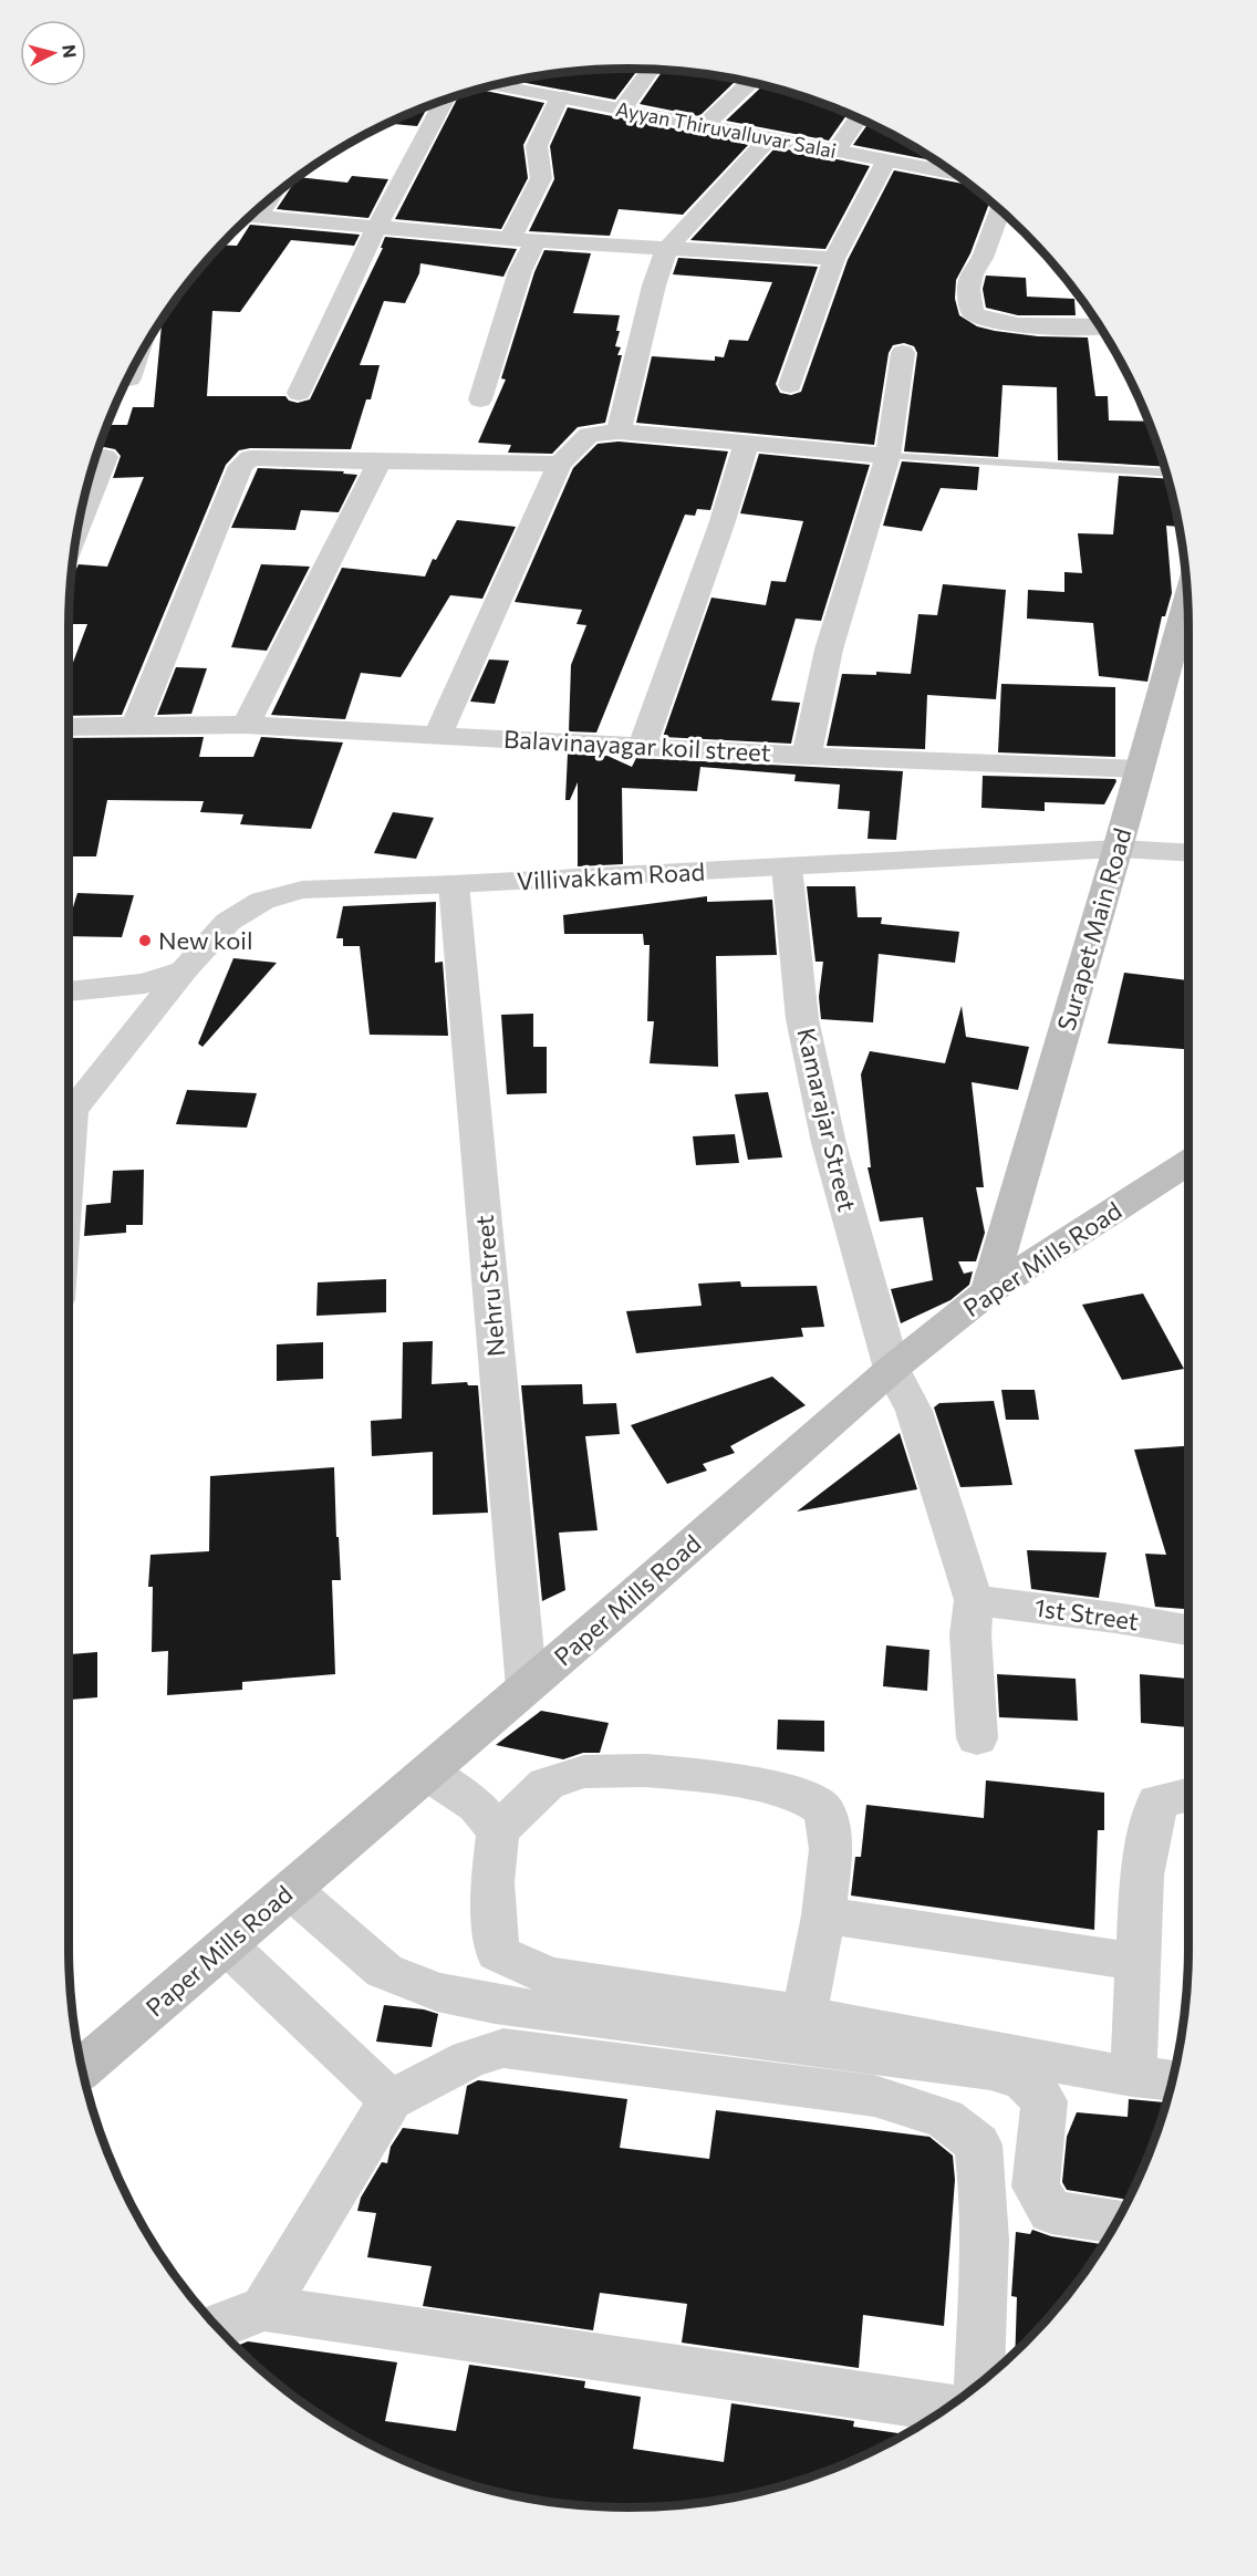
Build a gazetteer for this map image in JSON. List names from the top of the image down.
{
  "streets": {
    "main road": ["Surapet Main Road", "Paper Mills Road"],
    "street": [
      "Ayyan Thiruvalluvar Salai",
      "Balavinayagar koil street",
      "Villivakkam Road",
      "Kamarajar Street",
      "Nehru Street",
      "1st Street"
    ]
  },
  "crossings": [
    ["Balavinayagar koil street", "Surapet Main Road"],
    ["Villivakkam Road", "Surapet Main Road"],
    ["Villivakkam Road", "Kamarajar Street"],
    ["Villivakkam Road", "Nehru Street"],
    ["Surapet Main Road", "Paper Mills Road"],
    ["Kamarajar Street", "Paper Mills Road"],
    ["Kamarajar Street", "1st Street"],
    ["Paper Mills Road", "Nehru Street"]
  ],
  "places": ["New koil"],
  "north": "right"
}
